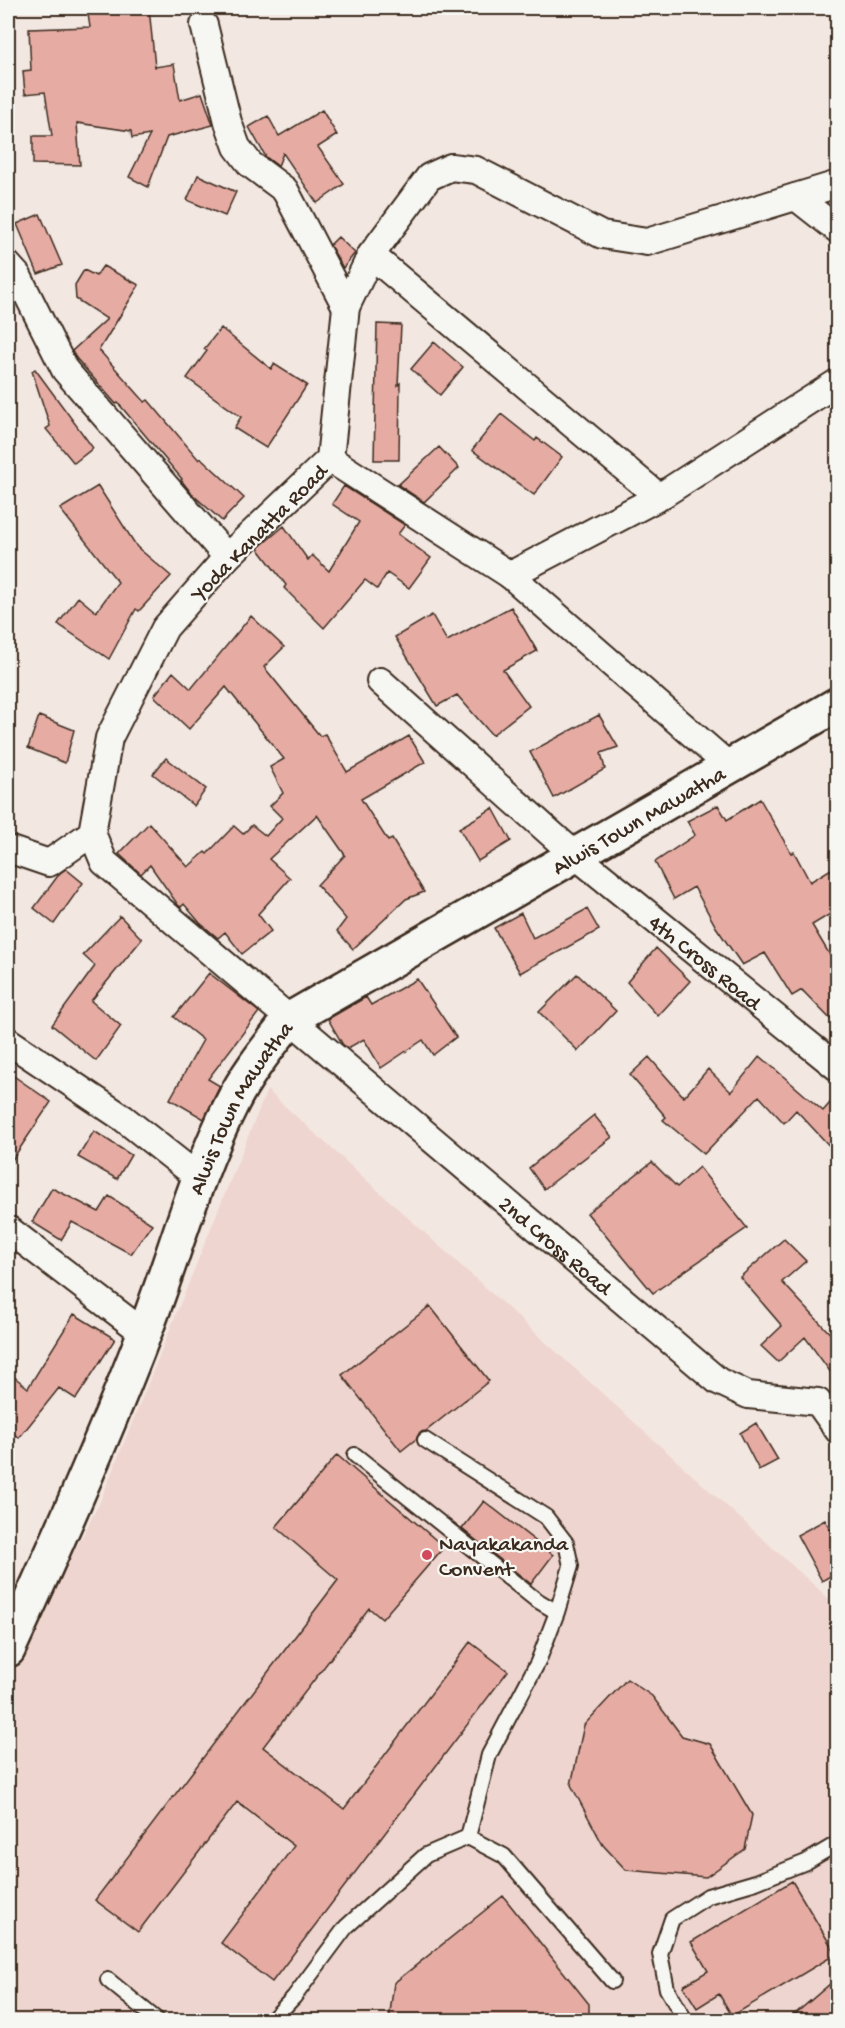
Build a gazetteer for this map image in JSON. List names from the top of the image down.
{
  "streets": {
    "street": [
      "Yoda Kanatta Road",
      "Alwis Town Mawatha",
      "4th Cross Road",
      "2nd Cross Road"
    ]
  },
  "crossings": [
    ["Alwis Town Mawatha", "4th Cross Road"],
    ["Alwis Town Mawatha", "2nd Cross Road"]
  ],
  "places": ["Nayakakanda Convent"]
}
